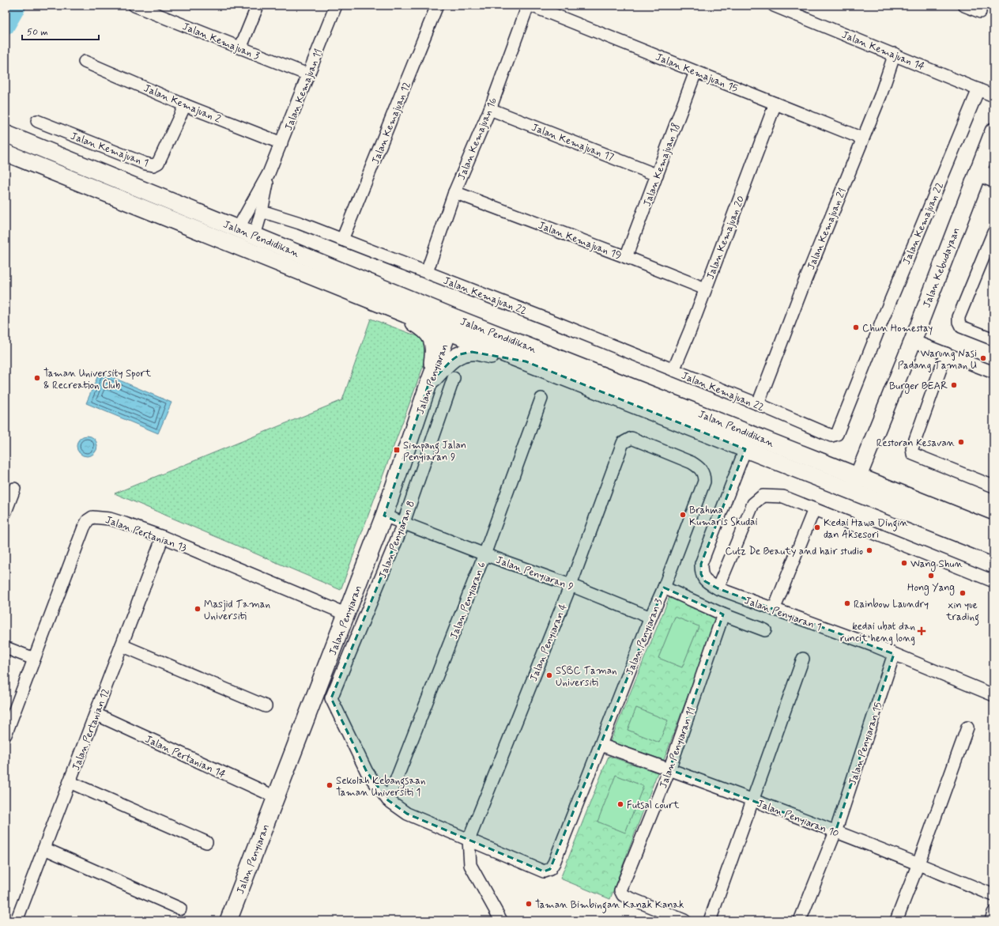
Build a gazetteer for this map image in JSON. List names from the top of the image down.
{
  "streets": {
    "main road": ["Jalan Pendidikan", "Jalan Kebudayaan", "Jalan Penyiaran"],
    "street": [
      "Jalan Kemajuan 3",
      "Jalan Kemajuan 14",
      "Jalan Kemajuan 15",
      "Jalan Kemajuan 11",
      "Jalan Kemajuan 2",
      "Jalan Kemajuan 12",
      "Jalan Kemajuan 16",
      "Jalan Kemajuan 17",
      "Jalan Kemajuan 1",
      "Jalan Kemajuan 18",
      "Jalan Kemajuan 22",
      "Jalan Kemajuan 21",
      "Jalan Kemajuan 20",
      "Jalan Kemajuan 19",
      "Jalan Pertanian 13",
      "Jalan Penyiaran 8",
      "Jalan Penyiaran 9",
      "Jalan Penyiaran 6",
      "Jalan Penyiaran 1",
      "Jalan Penyiaran 3",
      "Jalan Penyiaran 4",
      "Jalan Pertanian 12",
      "Jalan Penyiaran 15",
      "Jalan Penyiaran 11",
      "Jalan Pertanian 14",
      "Jalan Penyiaran 10"
    ]
  },
  "crossings": [
    ["Jalan Kemajuan 3", "Jalan Kemajuan 11"],
    ["Jalan Kemajuan 14", "Jalan Kemajuan 22"],
    ["Jalan Kemajuan 14", "Jalan Kemajuan 21"],
    ["Jalan Kemajuan 15", "Jalan Kemajuan 18"],
    ["Jalan Kemajuan 15", "Jalan Kemajuan 21"],
    ["Jalan Kemajuan 15", "Jalan Kemajuan 20"],
    ["Jalan Kemajuan 11", "Jalan Kemajuan 2"],
    ["Jalan Kemajuan 11", "Jalan Kemajuan 22"],
    ["Jalan Kemajuan 11", "Jalan Pendidikan"],
    ["Jalan Kemajuan 2", "Jalan Kemajuan 1"],
    ["Jalan Kemajuan 12", "Jalan Kemajuan 22"],
    ["Jalan Kemajuan 16", "Jalan Kemajuan 17"],
    ["Jalan Kemajuan 16", "Jalan Kemajuan 22"],
    ["Jalan Kemajuan 16", "Jalan Kemajuan 19"],
    ["Jalan Kemajuan 17", "Jalan Kemajuan 18"],
    ["Jalan Kemajuan 18", "Jalan Kemajuan 19"],
    ["Jalan Kemajuan 22", "Jalan Kemajuan 21"],
    ["Jalan Kemajuan 22", "Jalan Kemajuan 20"],
    ["Jalan Kemajuan 20", "Jalan Kemajuan 19"],
    ["Jalan Pendidikan", "Jalan Kebudayaan"],
    ["Jalan Pendidikan", "Jalan Penyiaran"],
    ["Jalan Pendidikan", "Jalan Penyiaran 1"],
    ["Jalan Penyiaran", "Jalan Pertanian 13"],
    ["Jalan Penyiaran", "Jalan Penyiaran 9"],
    ["Jalan Penyiaran", "Jalan Pertanian 14"],
    ["Jalan Pertanian 13", "Jalan Pertanian 12"],
    ["Jalan Penyiaran 8", "Jalan Penyiaran 9"],
    ["Jalan Penyiaran 8", "Jalan Penyiaran 6"],
    ["Jalan Penyiaran 9", "Jalan Penyiaran 6"],
    ["Jalan Penyiaran 9", "Jalan Penyiaran 3"],
    ["Jalan Penyiaran 9", "Jalan Penyiaran 4"],
    ["Jalan Penyiaran 1", "Jalan Penyiaran 15"],
    ["Jalan Penyiaran 3", "Jalan Penyiaran 4"],
    ["Jalan Penyiaran 3", "Jalan Penyiaran 10"],
    ["Jalan Pertanian 12", "Jalan Pertanian 14"],
    ["Jalan Penyiaran 15", "Jalan Penyiaran 10"],
    ["Jalan Penyiaran 11", "Jalan Penyiaran 10"]
  ],
  "places": {
    "other": [
      "Chun Homestay",
      "Warung Nasi Padang Taman U",
      "Taman University Sport & Recreation Club",
      "Burger BEAR",
      "Restoran Kesavan",
      "Brahma Kumaris Skudai",
      "Kedai Hawa Dingin dan Aksesori",
      "Cutz De Beauty and hair studio",
      "Wang Shun",
      "Hong Yang",
      "xin yue trading",
      "Rainbow Laundry",
      "Masjid Taman Universiti",
      "SSBC Taman Universiti",
      "Sekolah Kebangsaan Taman Universiti 1",
      "Futsal court",
      "Taman Bimbingan Kanak Kanak"
    ],
    "transit": ["Simpang Jalan Penyiaran 9"],
    "health": ["kedai ubat dan runcit heng long"]
  },
  "scale_bar": "50 m"
}
